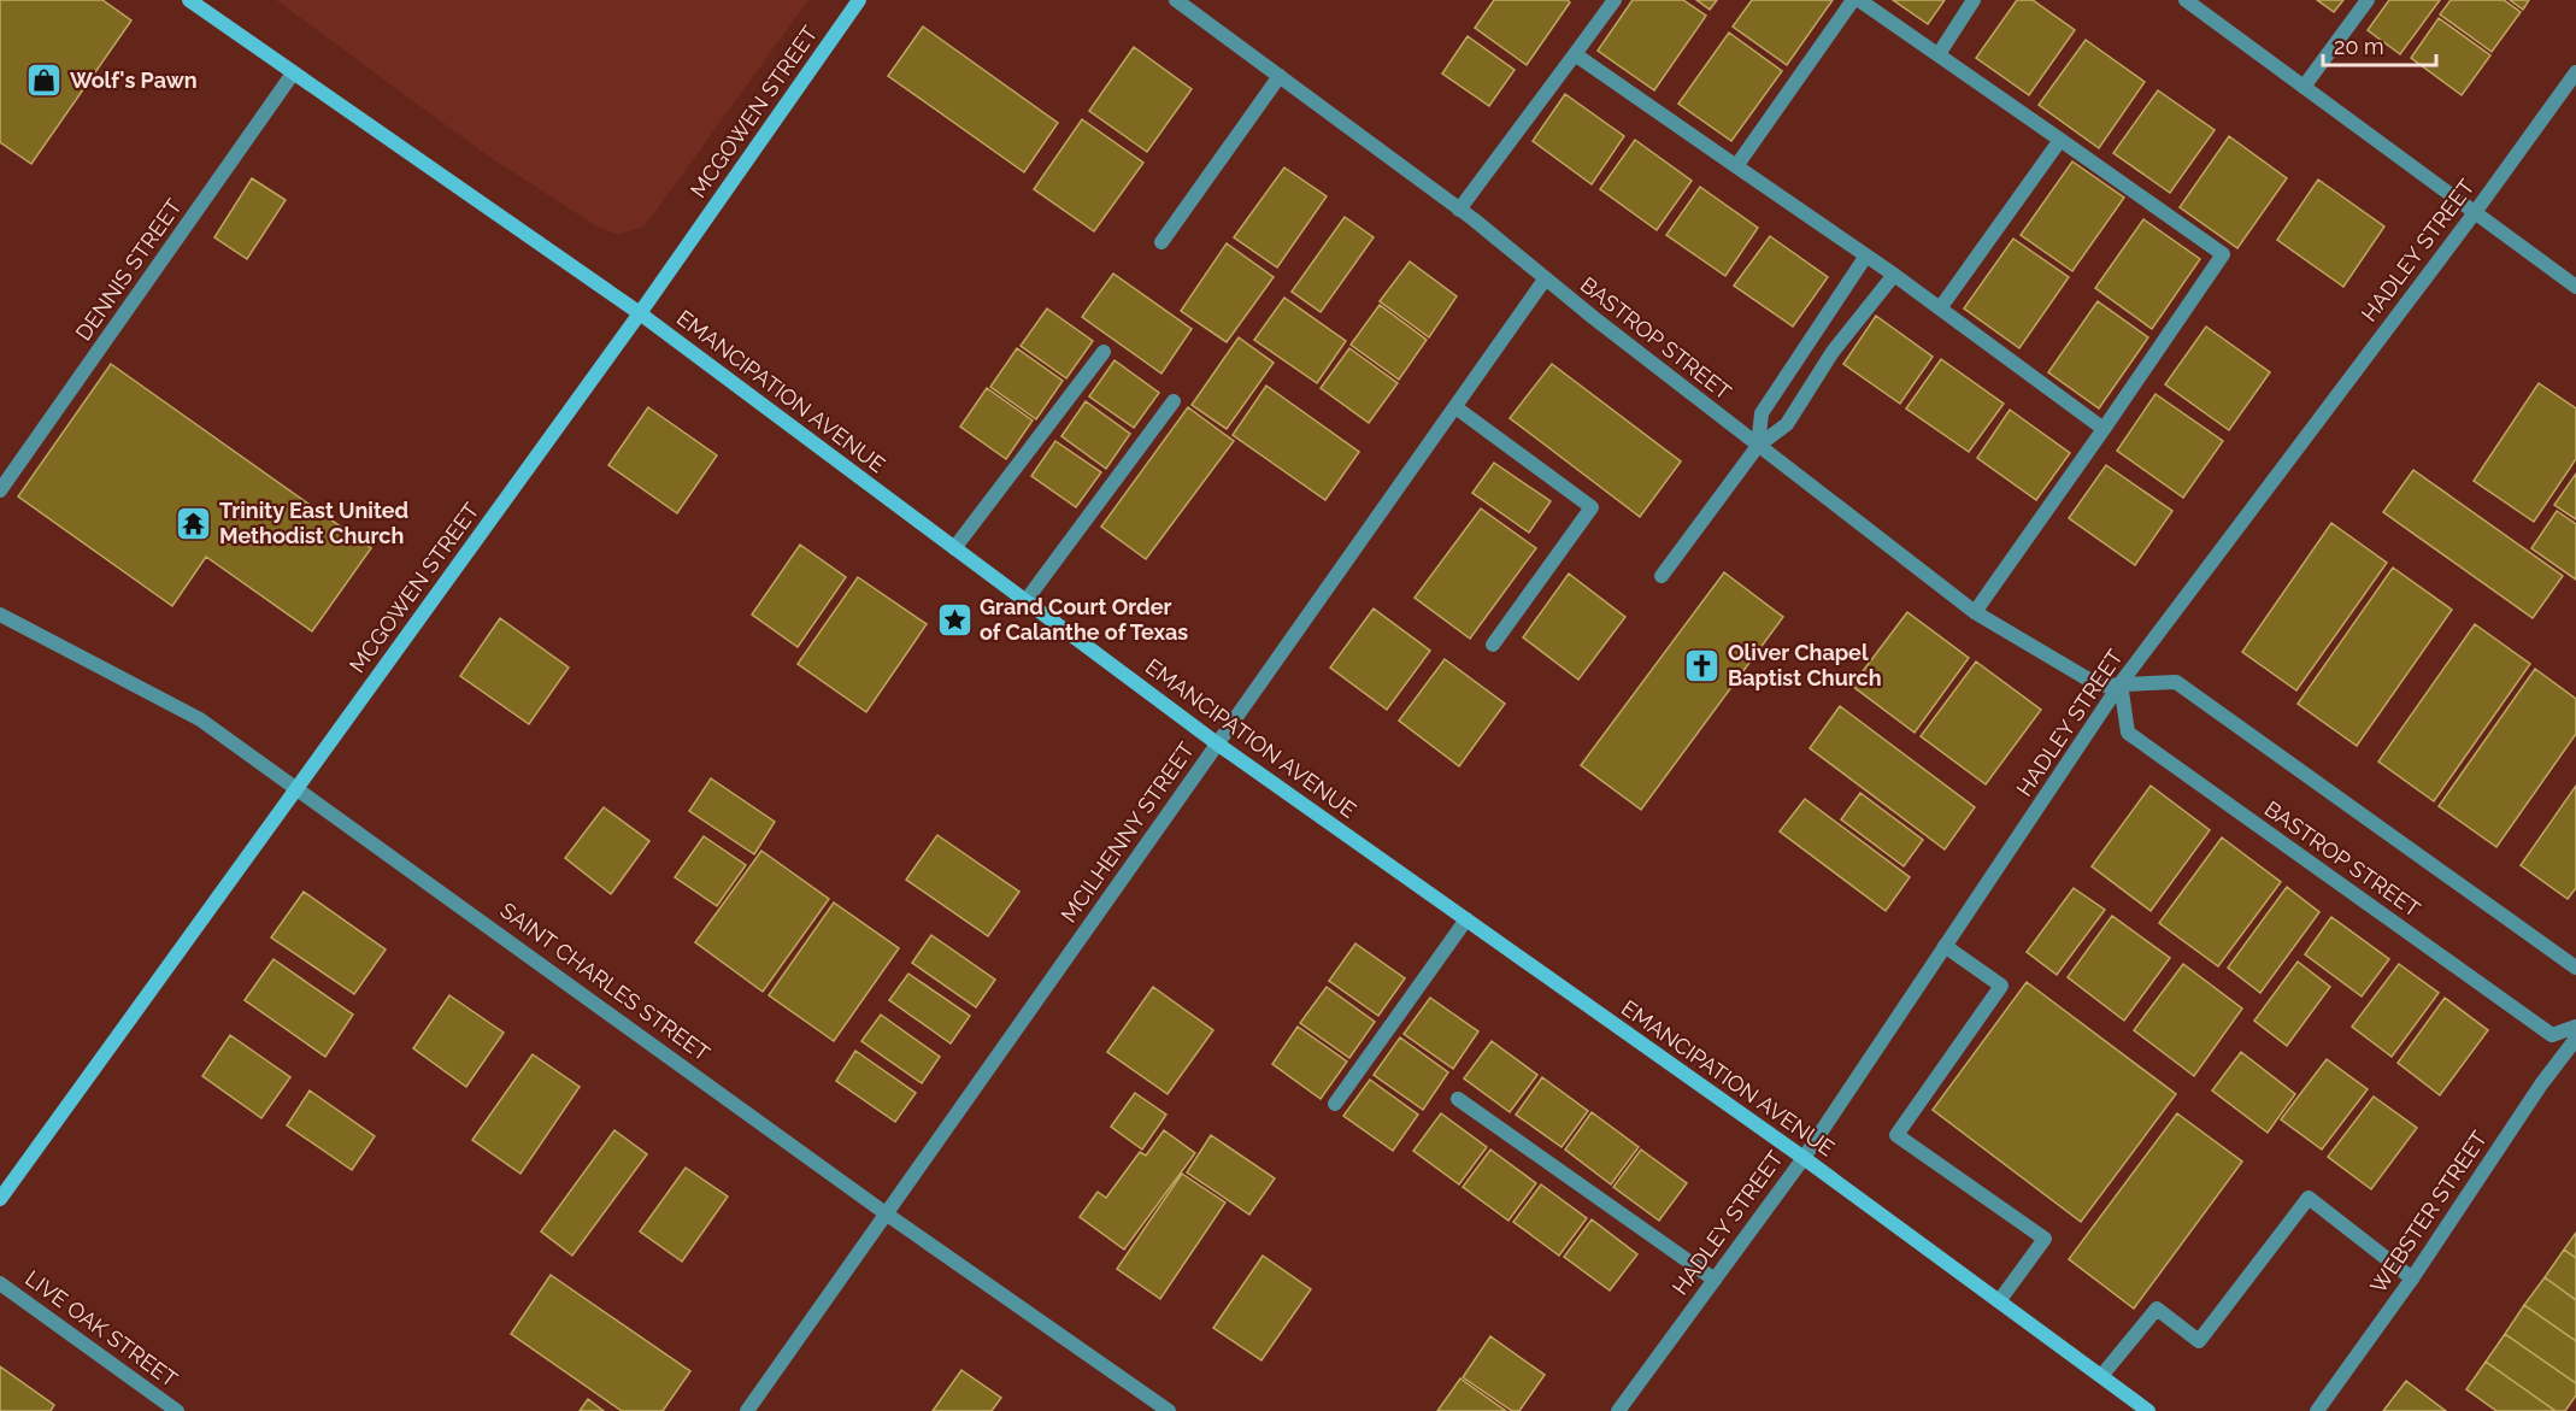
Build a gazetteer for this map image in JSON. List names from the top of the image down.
{
  "streets": {
    "main road": ["MCGOWEN STREET", "EMANCIPATION AVENUE"],
    "street": [
      "HADLEY STREET",
      "DENNIS STREET",
      "BASTROP STREET",
      "MCILHENNY STREET",
      "SAINT CHARLES STREET",
      "WEBSTER STREET",
      "LIVE OAK STREET"
    ]
  },
  "crossings": [
    ["MCGOWEN STREET", "EMANCIPATION AVENUE"],
    ["MCGOWEN STREET", "SAINT CHARLES STREET"],
    ["HADLEY STREET", "BASTROP STREET"],
    ["HADLEY STREET", "EMANCIPATION AVENUE"],
    ["DENNIS STREET", "EMANCIPATION AVENUE"],
    ["BASTROP STREET", "MCILHENNY STREET"],
    ["EMANCIPATION AVENUE", "MCILHENNY STREET"],
    ["MCILHENNY STREET", "SAINT CHARLES STREET"]
  ],
  "places": {
    "shop": ["Wolf's Pawn"],
    "temple": ["Trinity East United Methodist Church"],
    "place": ["Grand Court Order of Calanthe of Texas"],
    "church": ["Oliver Chapel Baptist Church"]
  },
  "scale_bar": "20 m"
}
